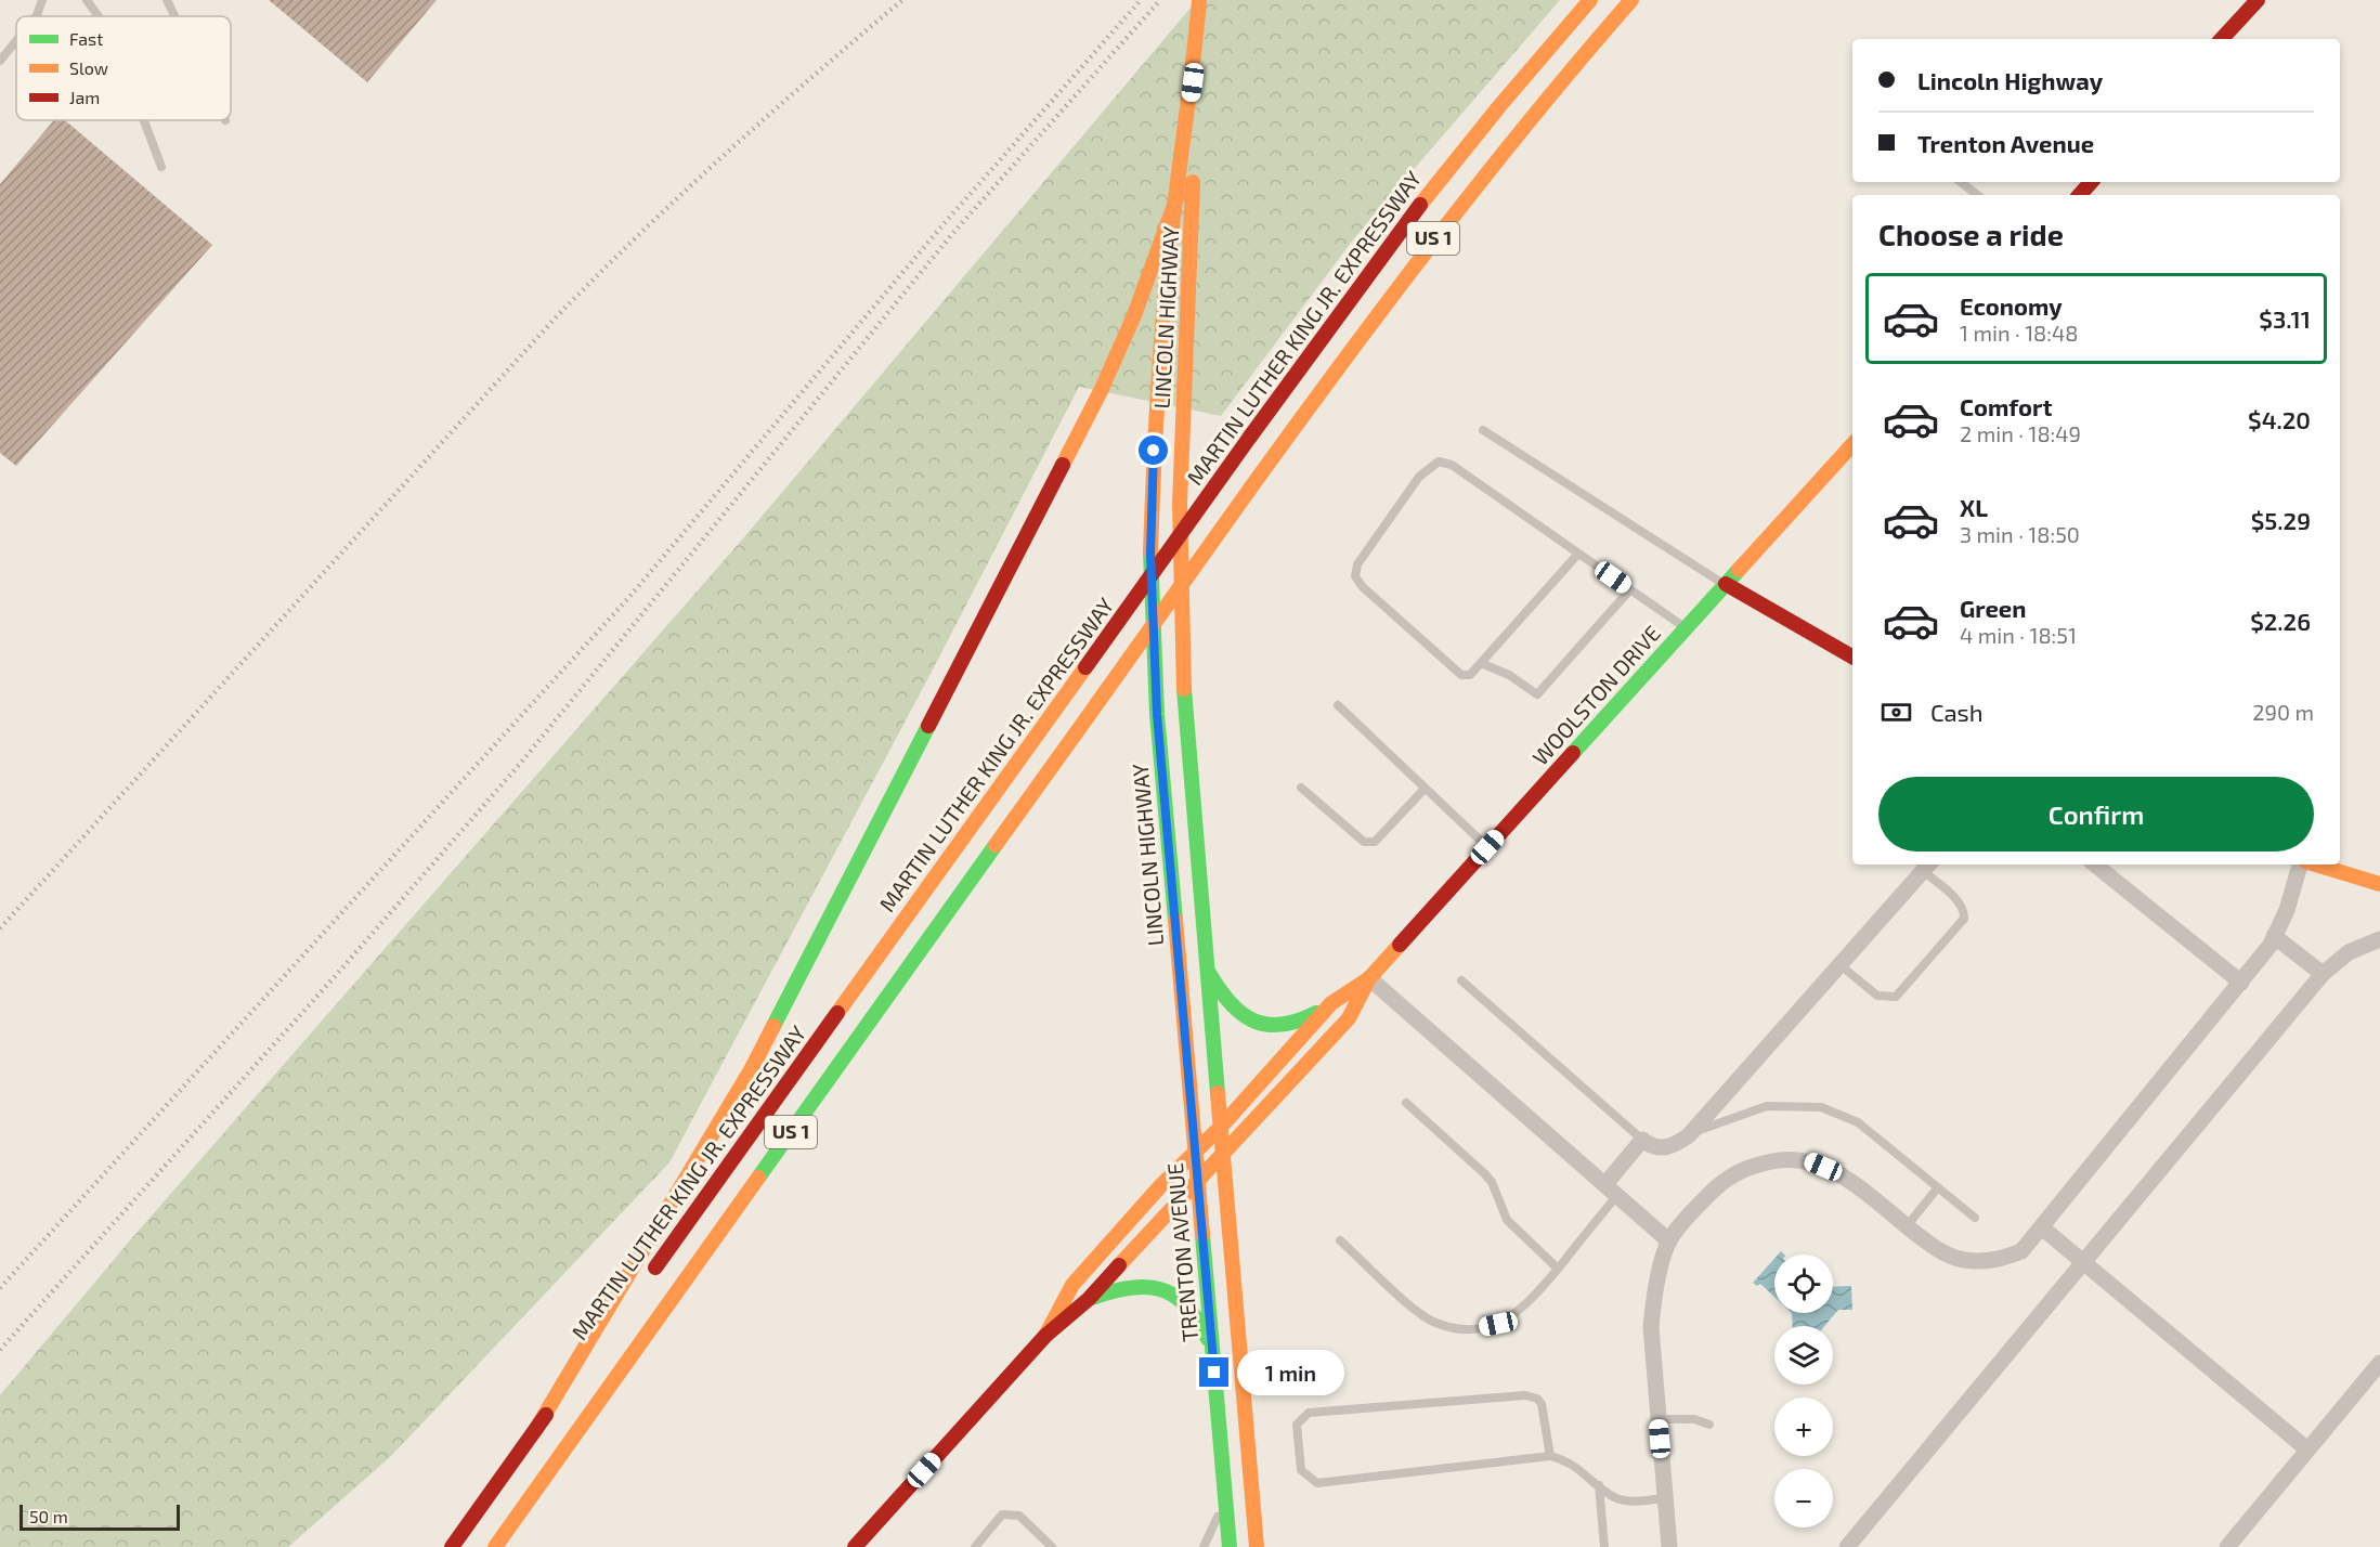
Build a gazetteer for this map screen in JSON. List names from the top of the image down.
{
  "streets": {
    "main road": [
      "US 1",
      "LINCOLN HIGHWAY",
      "MARTIN LUTHER KING JR. EXPRESSWAY",
      "WOOLSTON DRIVE",
      "TRENTON AVENUE"
    ]
  },
  "crossings": [
    ["LINCOLN HIGHWAY", "WOOLSTON DRIVE"],
    ["LINCOLN HIGHWAY", "TRENTON AVENUE"],
    ["WOOLSTON DRIVE", "TRENTON AVENUE"]
  ],
  "legend": ["Fast", "Slow", "Jam"],
  "scale_bar": "50 m",
  "page": {
    "banner": ["Lincoln Highway", "Trenton Avenue"],
    "heading": "Choose a ride",
    "list": [
      {
        "name": "Economy",
        "note": "1 min · 18:48",
        "value": "$3.11"
      },
      {
        "name": "Comfort",
        "note": "2 min · 18:49",
        "value": "$4.20"
      },
      {
        "name": "XL",
        "note": "3 min · 18:50",
        "value": "$5.29"
      },
      {
        "name": "Green",
        "note": "4 min · 18:51",
        "value": "$2.26"
      }
    ],
    "pay": ["Cash", "290 m"],
    "buttons": "Confirm",
    "map_buttons": ["+", "−"],
    "bubble": "1 min",
    "scale": "50 m"
  }
}
